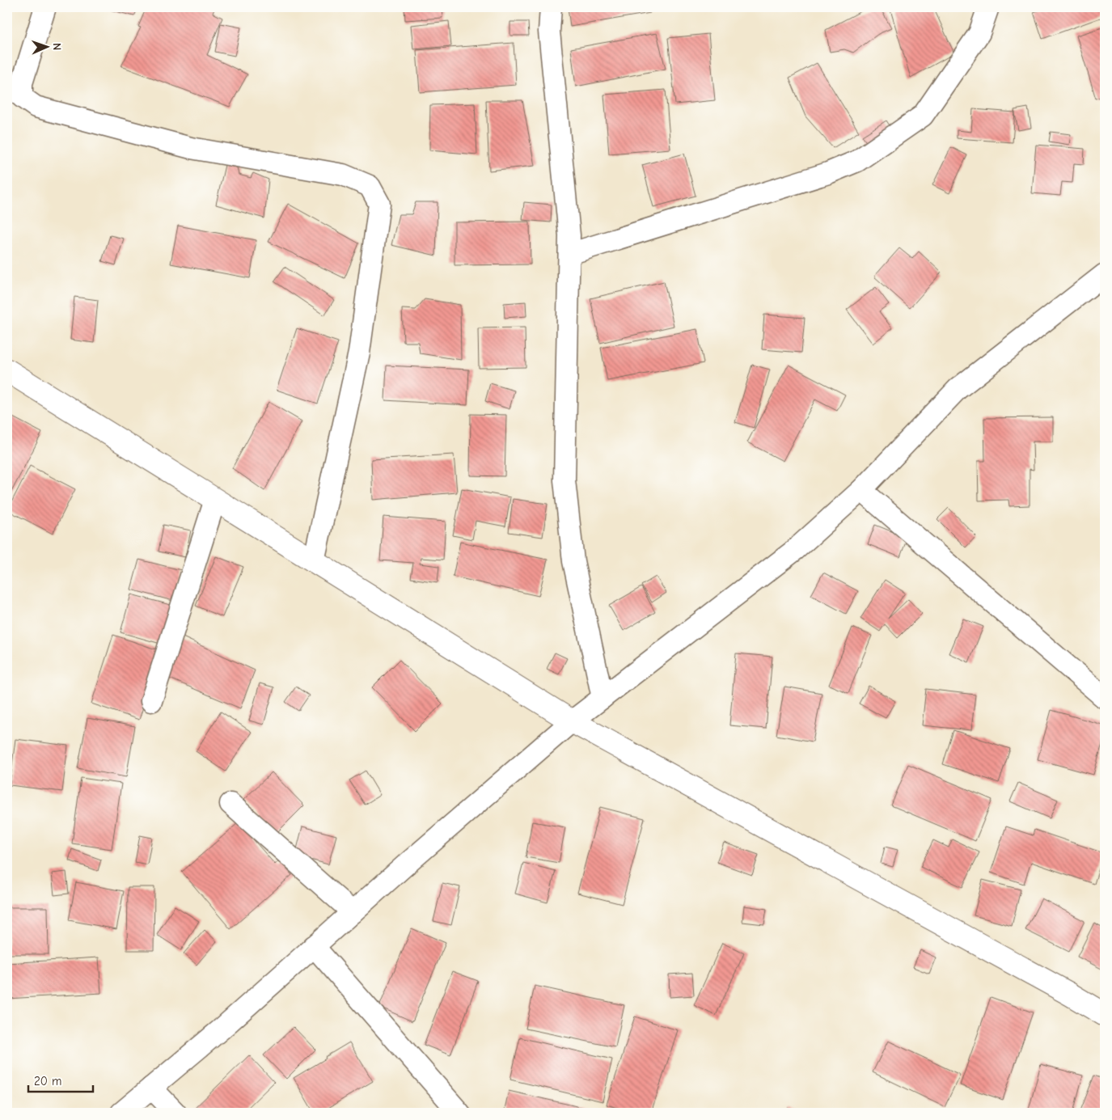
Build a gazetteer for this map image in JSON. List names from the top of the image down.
{
  "scale_bar": "20 m",
  "north": "right"
}
